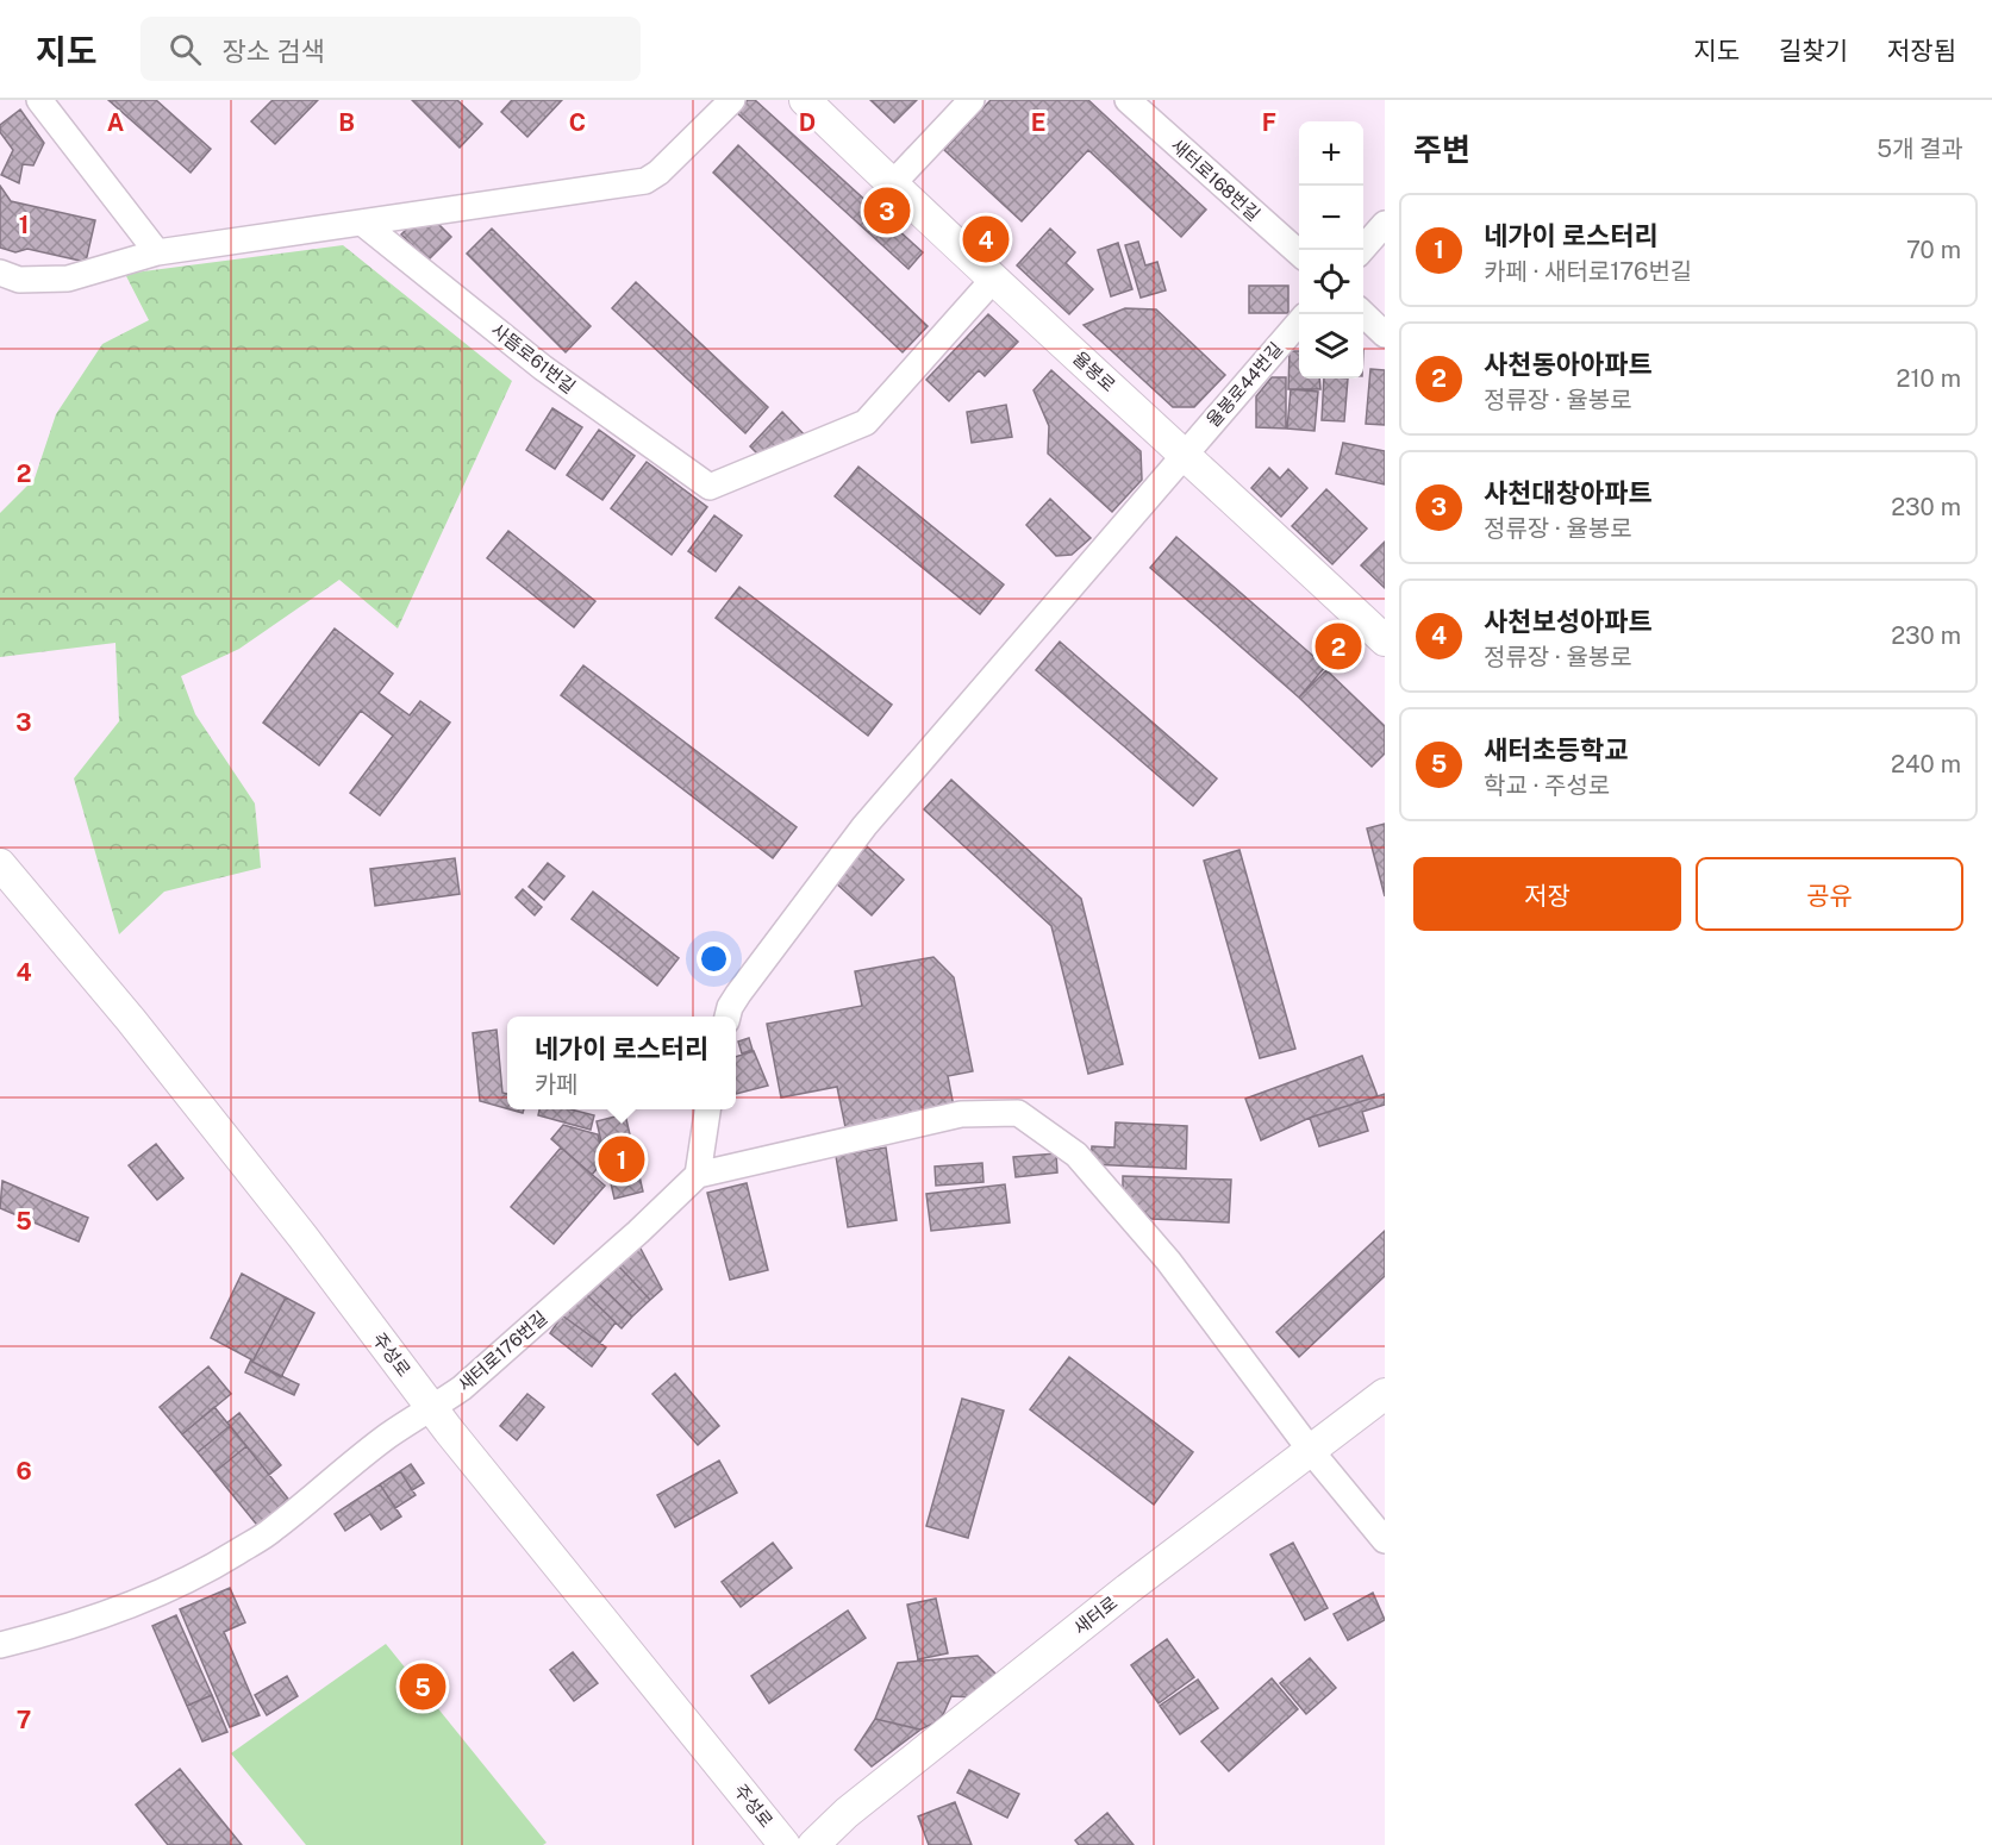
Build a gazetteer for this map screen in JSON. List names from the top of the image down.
{
  "streets": {
    "street": [
      "새터로168번길",
      "사뜸로61번길",
      "율봉로",
      "율봉로44번길",
      "새터로176번길",
      "주성로",
      "새터로"
    ]
  },
  "crossings": [
    ["사뜸로61번길", "율봉로"],
    ["율봉로", "율봉로44번길"],
    ["새터로176번길", "주성로"]
  ],
  "page": {
    "header": "지도",
    "search": "장소 검색",
    "nav": ["지도", "길찾기", "저장됨"],
    "heading": ["주변", "5개 결과"],
    "map_buttons": ["+", "−"],
    "pins": [
      "3",
      "4",
      "2",
      "1",
      "5"
    ],
    "list": [
      {
        "mark": "1",
        "name": "네가이 로스터리",
        "note": "카페 · 새터로176번길",
        "value": "70 m"
      },
      {
        "mark": "2",
        "name": "사천동아아파트",
        "note": "정류장 · 율봉로",
        "value": "210 m"
      },
      {
        "mark": "3",
        "name": "사천대창아파트",
        "note": "정류장 · 율봉로",
        "value": "230 m"
      },
      {
        "mark": "4",
        "name": "사천보성아파트",
        "note": "정류장 · 율봉로",
        "value": "230 m"
      },
      {
        "mark": "5",
        "name": "새터초등학교",
        "note": "학교 · 주성로",
        "value": "240 m"
      }
    ],
    "buttons": ["저장", "공유"],
    "popup": ["네가이 로스터리", "카페"]
  },
  "grid": {
    "columns": [
      "A",
      "B",
      "C",
      "D",
      "E",
      "F"
    ],
    "rows": [
      "1",
      "2",
      "3",
      "4",
      "5",
      "6",
      "7"
    ]
  }
}
